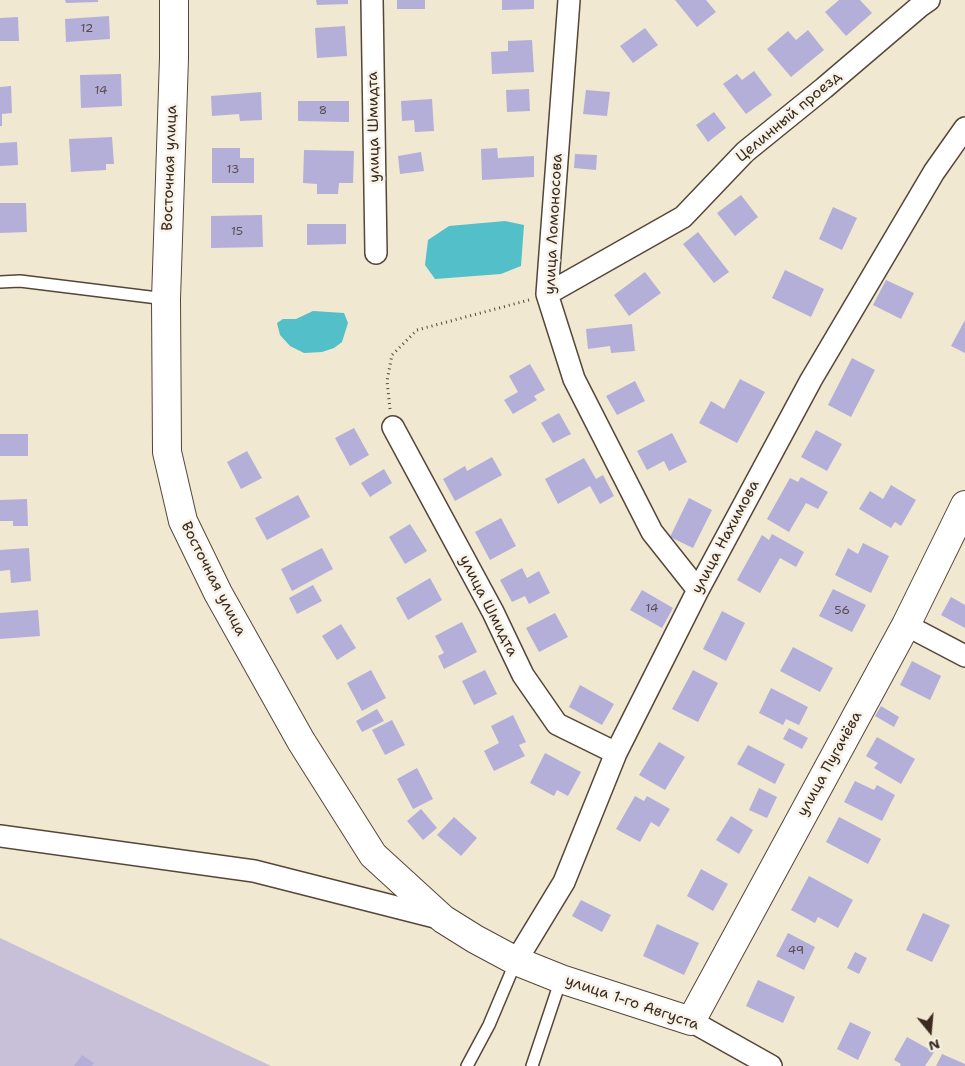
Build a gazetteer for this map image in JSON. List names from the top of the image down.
{
  "streets": {
    "street": [
      "Целинный проезд",
      "улица Шмидта",
      "Восточная улица",
      "улица Ломоносова",
      "улица Нахимова",
      "улица Пугачёва",
      "улица 1-го Августа"
    ]
  },
  "crossings": [
    ["Целинный проезд", "улица Ломоносова"],
    ["улица Шмидта", "улица Нахимова"],
    ["Восточная улица", "улица Нахимова"],
    ["Восточная улица", "улица 1-го Августа"],
    ["улица Ломоносова", "улица Нахимова"],
    ["улица Нахимова", "улица 1-го Августа"],
    ["улица Пугачёва", "улица 1-го Августа"]
  ],
  "house_numbers": [
    "12",
    "14",
    "8",
    "13",
    "15",
    "14",
    "56",
    "49"
  ],
  "north": "bottom"
}
